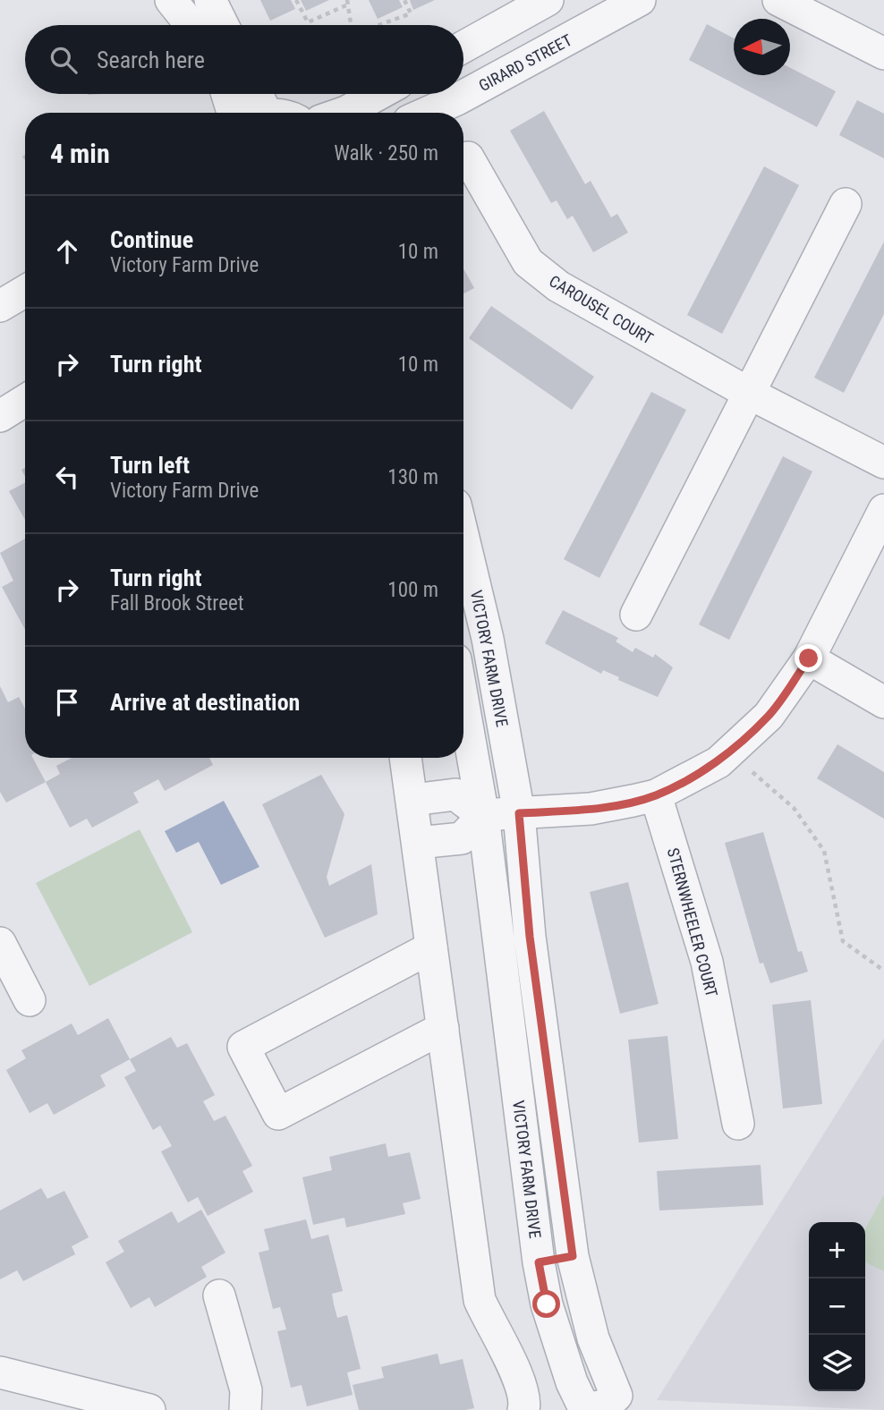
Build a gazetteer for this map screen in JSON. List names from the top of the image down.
{
  "streets": {
    "street": [
      "GIRARD STREET",
      "CAROUSEL COURT",
      "VICTORY FARM DRIVE",
      "STERNWHEELER COURT"
    ]
  },
  "north": "left",
  "page": {
    "search": "Search here",
    "heading": ["4 min", "Walk · 250 m"],
    "list": [
      ["Continue", "Victory Farm Drive", "10 m"],
      ["Turn right", "10 m"],
      ["Turn left", "Victory Farm Drive", "130 m"],
      ["Turn right", "Fall Brook Street", "100 m"],
      "Arrive at destination"
    ],
    "map_buttons": ["+", "−"]
  }
}
